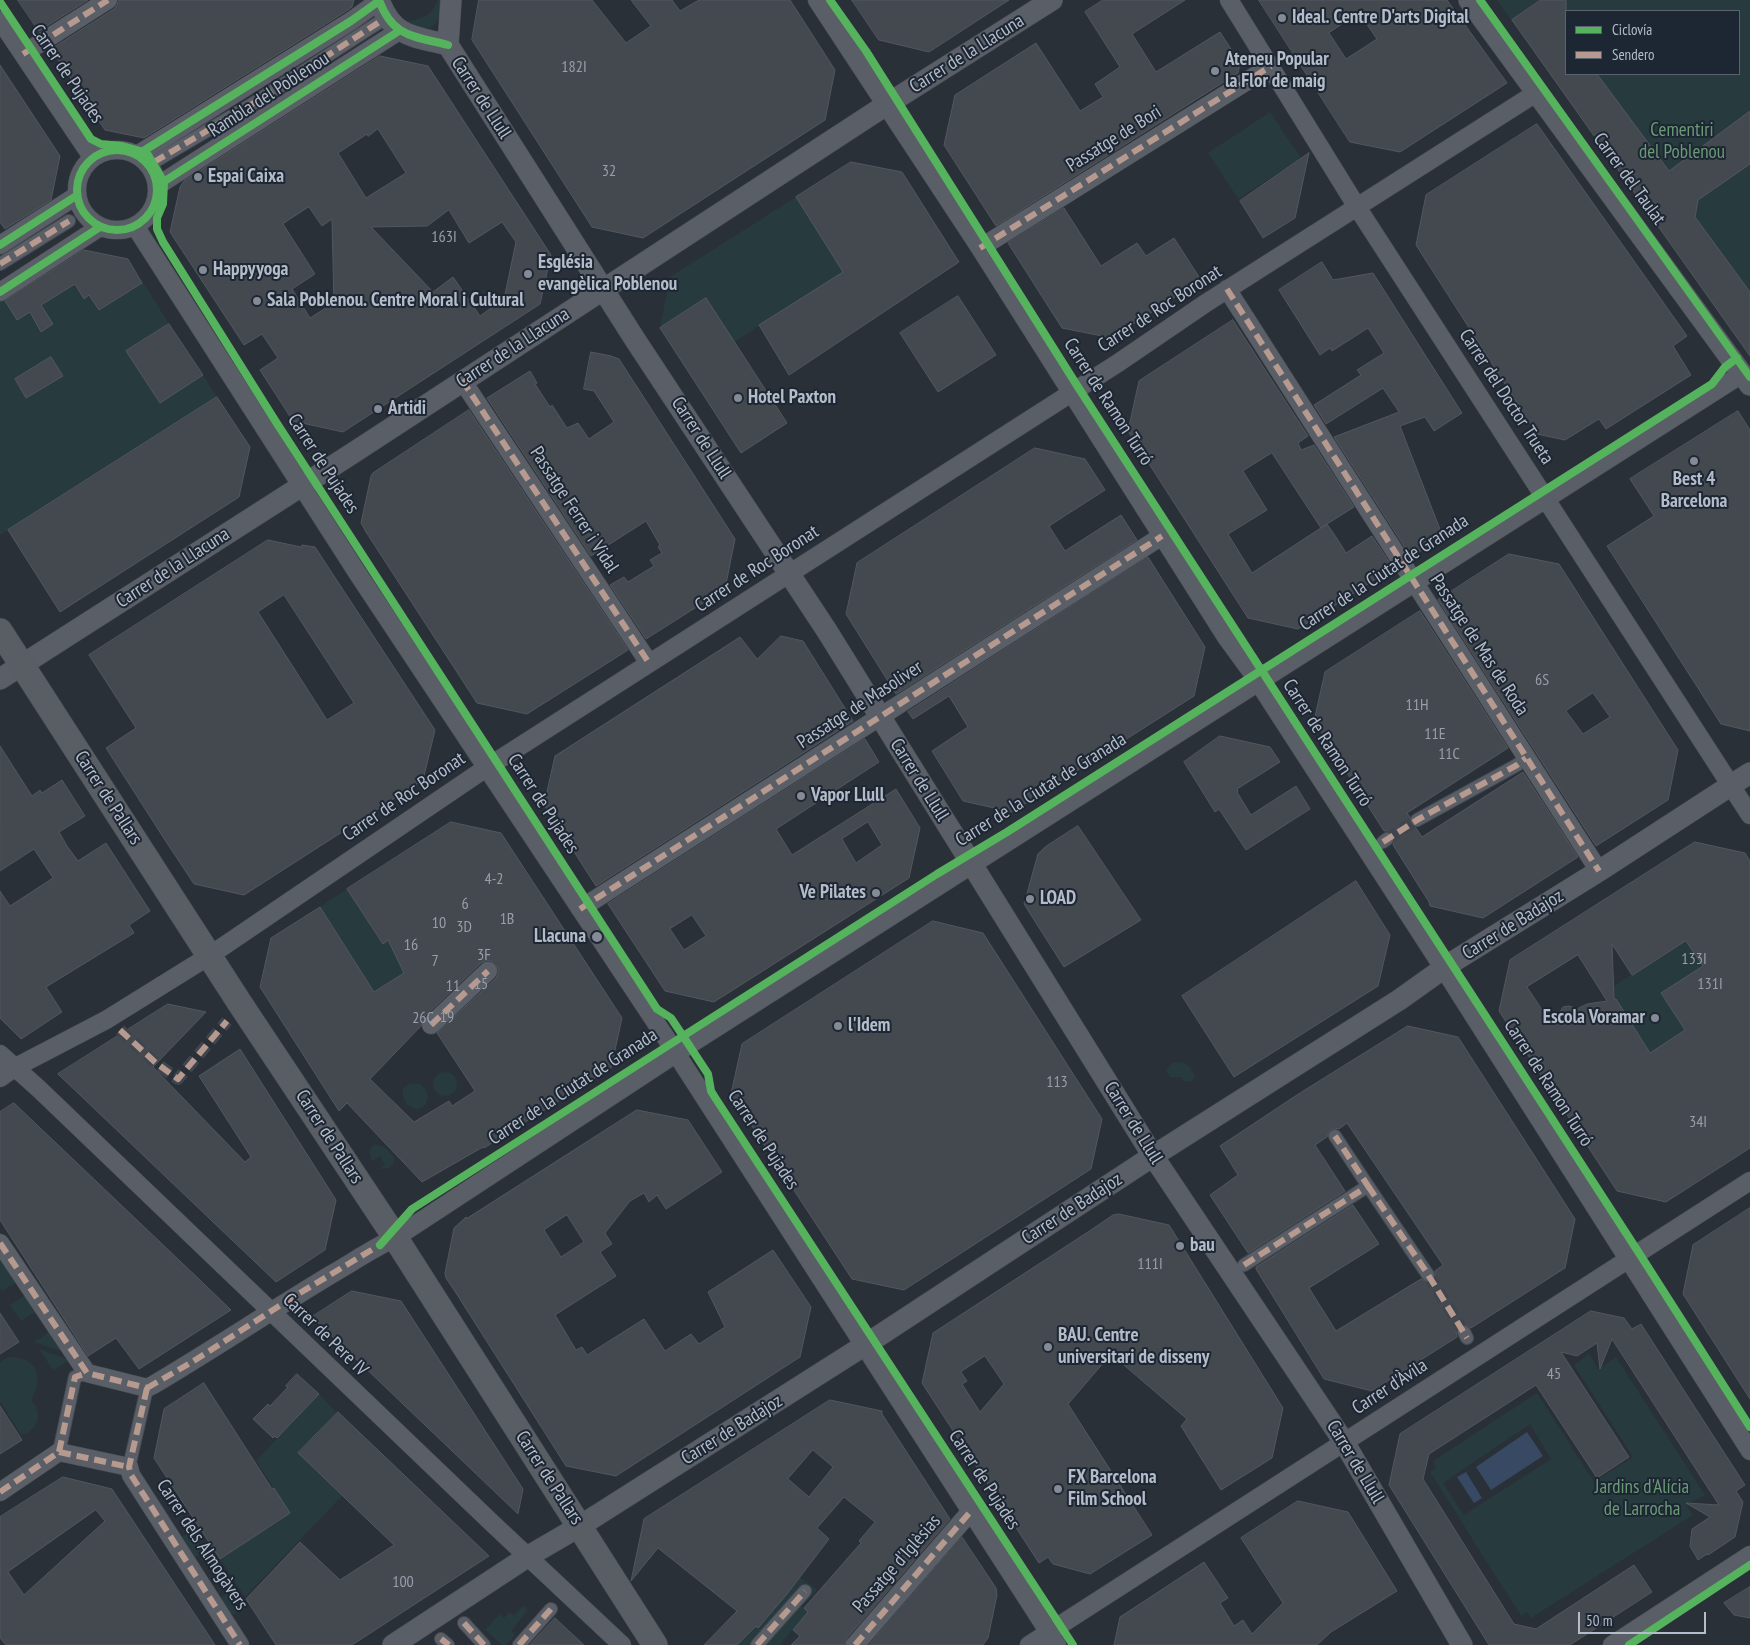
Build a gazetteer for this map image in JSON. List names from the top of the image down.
{
  "streets": {
    "main road": ["Carrer de Pallars"],
    "street": [
      "Carrer de la Llacuna",
      "Carrer de Pujades",
      "Rambla del Poblenou",
      "Carrer de Llull",
      "Passatge de Bori",
      "Carrer del Taulat",
      "Carrer de Roc Boronat",
      "Carrer del Doctor Trueta",
      "Carrer de Ramon Turró",
      "Passatge Ferrer i Vidal",
      "Carrer de la Ciutat de Granada",
      "Passatge de Mas de Roda",
      "Passatge de Masoliver",
      "Carrer de Badajoz",
      "Carrer de Pere IV",
      "Carrer d'Àvila",
      "Carrer dels Almogàvers",
      "Passatge d'Iglèsias"
    ]
  },
  "crossings": [
    ["Carrer de la Llacuna", "Carrer de Pujades"],
    ["Carrer de la Llacuna", "Carrer de Llull"],
    ["Carrer de la Llacuna", "Carrer de Ramon Turró"],
    ["Carrer de la Llacuna", "Passatge Ferrer i Vidal"],
    ["Carrer de la Llacuna", "Carrer de Pallars"],
    ["Carrer de Pujades", "Rambla del Poblenou"],
    ["Carrer de Pujades", "Carrer de Roc Boronat"],
    ["Carrer de Pujades", "Carrer de la Ciutat de Granada"],
    ["Carrer de Pujades", "Passatge de Masoliver"],
    ["Carrer de Pujades", "Carrer de Badajoz"],
    ["Carrer de Pujades", "Carrer d'Àvila"],
    ["Carrer de Pujades", "Passatge d'Iglèsias"],
    ["Carrer de Llull", "Carrer de Roc Boronat"],
    ["Carrer de Llull", "Carrer de la Ciutat de Granada"],
    ["Carrer de Llull", "Passatge de Masoliver"],
    ["Carrer de Llull", "Carrer de Badajoz"],
    ["Carrer de Llull", "Carrer d'Àvila"],
    ["Passatge de Bori", "Carrer del Doctor Trueta"],
    ["Passatge de Bori", "Carrer de Ramon Turró"],
    ["Carrer del Taulat", "Carrer de Roc Boronat"],
    ["Carrer del Taulat", "Carrer de la Ciutat de Granada"],
    ["Carrer de Roc Boronat", "Carrer del Doctor Trueta"],
    ["Carrer de Roc Boronat", "Carrer de Ramon Turró"],
    ["Carrer de Roc Boronat", "Passatge Ferrer i Vidal"],
    ["Carrer de Roc Boronat", "Passatge de Mas de Roda"],
    ["Carrer de Roc Boronat", "Carrer de Pallars"],
    ["Carrer de Roc Boronat", "Carrer de Pere IV"],
    ["Carrer del Doctor Trueta", "Carrer de la Ciutat de Granada"],
    ["Carrer del Doctor Trueta", "Carrer de Badajoz"],
    ["Carrer de Ramon Turró", "Carrer de la Ciutat de Granada"],
    ["Carrer de Ramon Turró", "Passatge de Masoliver"],
    ["Carrer de Ramon Turró", "Carrer de Badajoz"],
    ["Carrer de Ramon Turró", "Carrer d'Àvila"],
    ["Carrer de la Ciutat de Granada", "Passatge de Mas de Roda"],
    ["Carrer de la Ciutat de Granada", "Carrer de Pallars"],
    ["Carrer de la Ciutat de Granada", "Carrer de Pere IV"],
    ["Passatge de Mas de Roda", "Carrer de Badajoz"],
    ["Carrer de Pallars", "Carrer de Badajoz"],
    ["Carrer de Badajoz", "Carrer de Pere IV"]
  ],
  "parks": ["Cementiri del Poblenou", "Jardins d'Alícia de Larrocha"],
  "places": [
    "Ideal. Centre D'arts Digital",
    "Ateneu Popular la Flor de maig",
    "Espai Caixa",
    "Happyyoga",
    "Església evangèlica Poblenou",
    "Sala Poblenou. Centre Moral i Cultural",
    "Hotel Paxton",
    "Artidi",
    "Best 4 Barcelona",
    "Vapor Llull",
    "Ve Pilates",
    "LOAD",
    "Llacuna",
    "Escola Voramar",
    "l'Idem",
    "bau",
    "BAU. Centre universitari de disseny",
    "FX Barcelona Film School"
  ],
  "house_numbers": [
    "182I",
    "32",
    "163I",
    "6S",
    "11H",
    "11E",
    "11C",
    "4-2",
    "6",
    "1B",
    "10",
    "3D",
    "16",
    "3F",
    "133I",
    "7",
    "15",
    "131I",
    "11",
    "19",
    "26C",
    "113",
    "34I",
    "111I",
    "45",
    "100"
  ],
  "legend": ["Ciclovía", "Sendero"],
  "scale_bar": "50 m"
}
